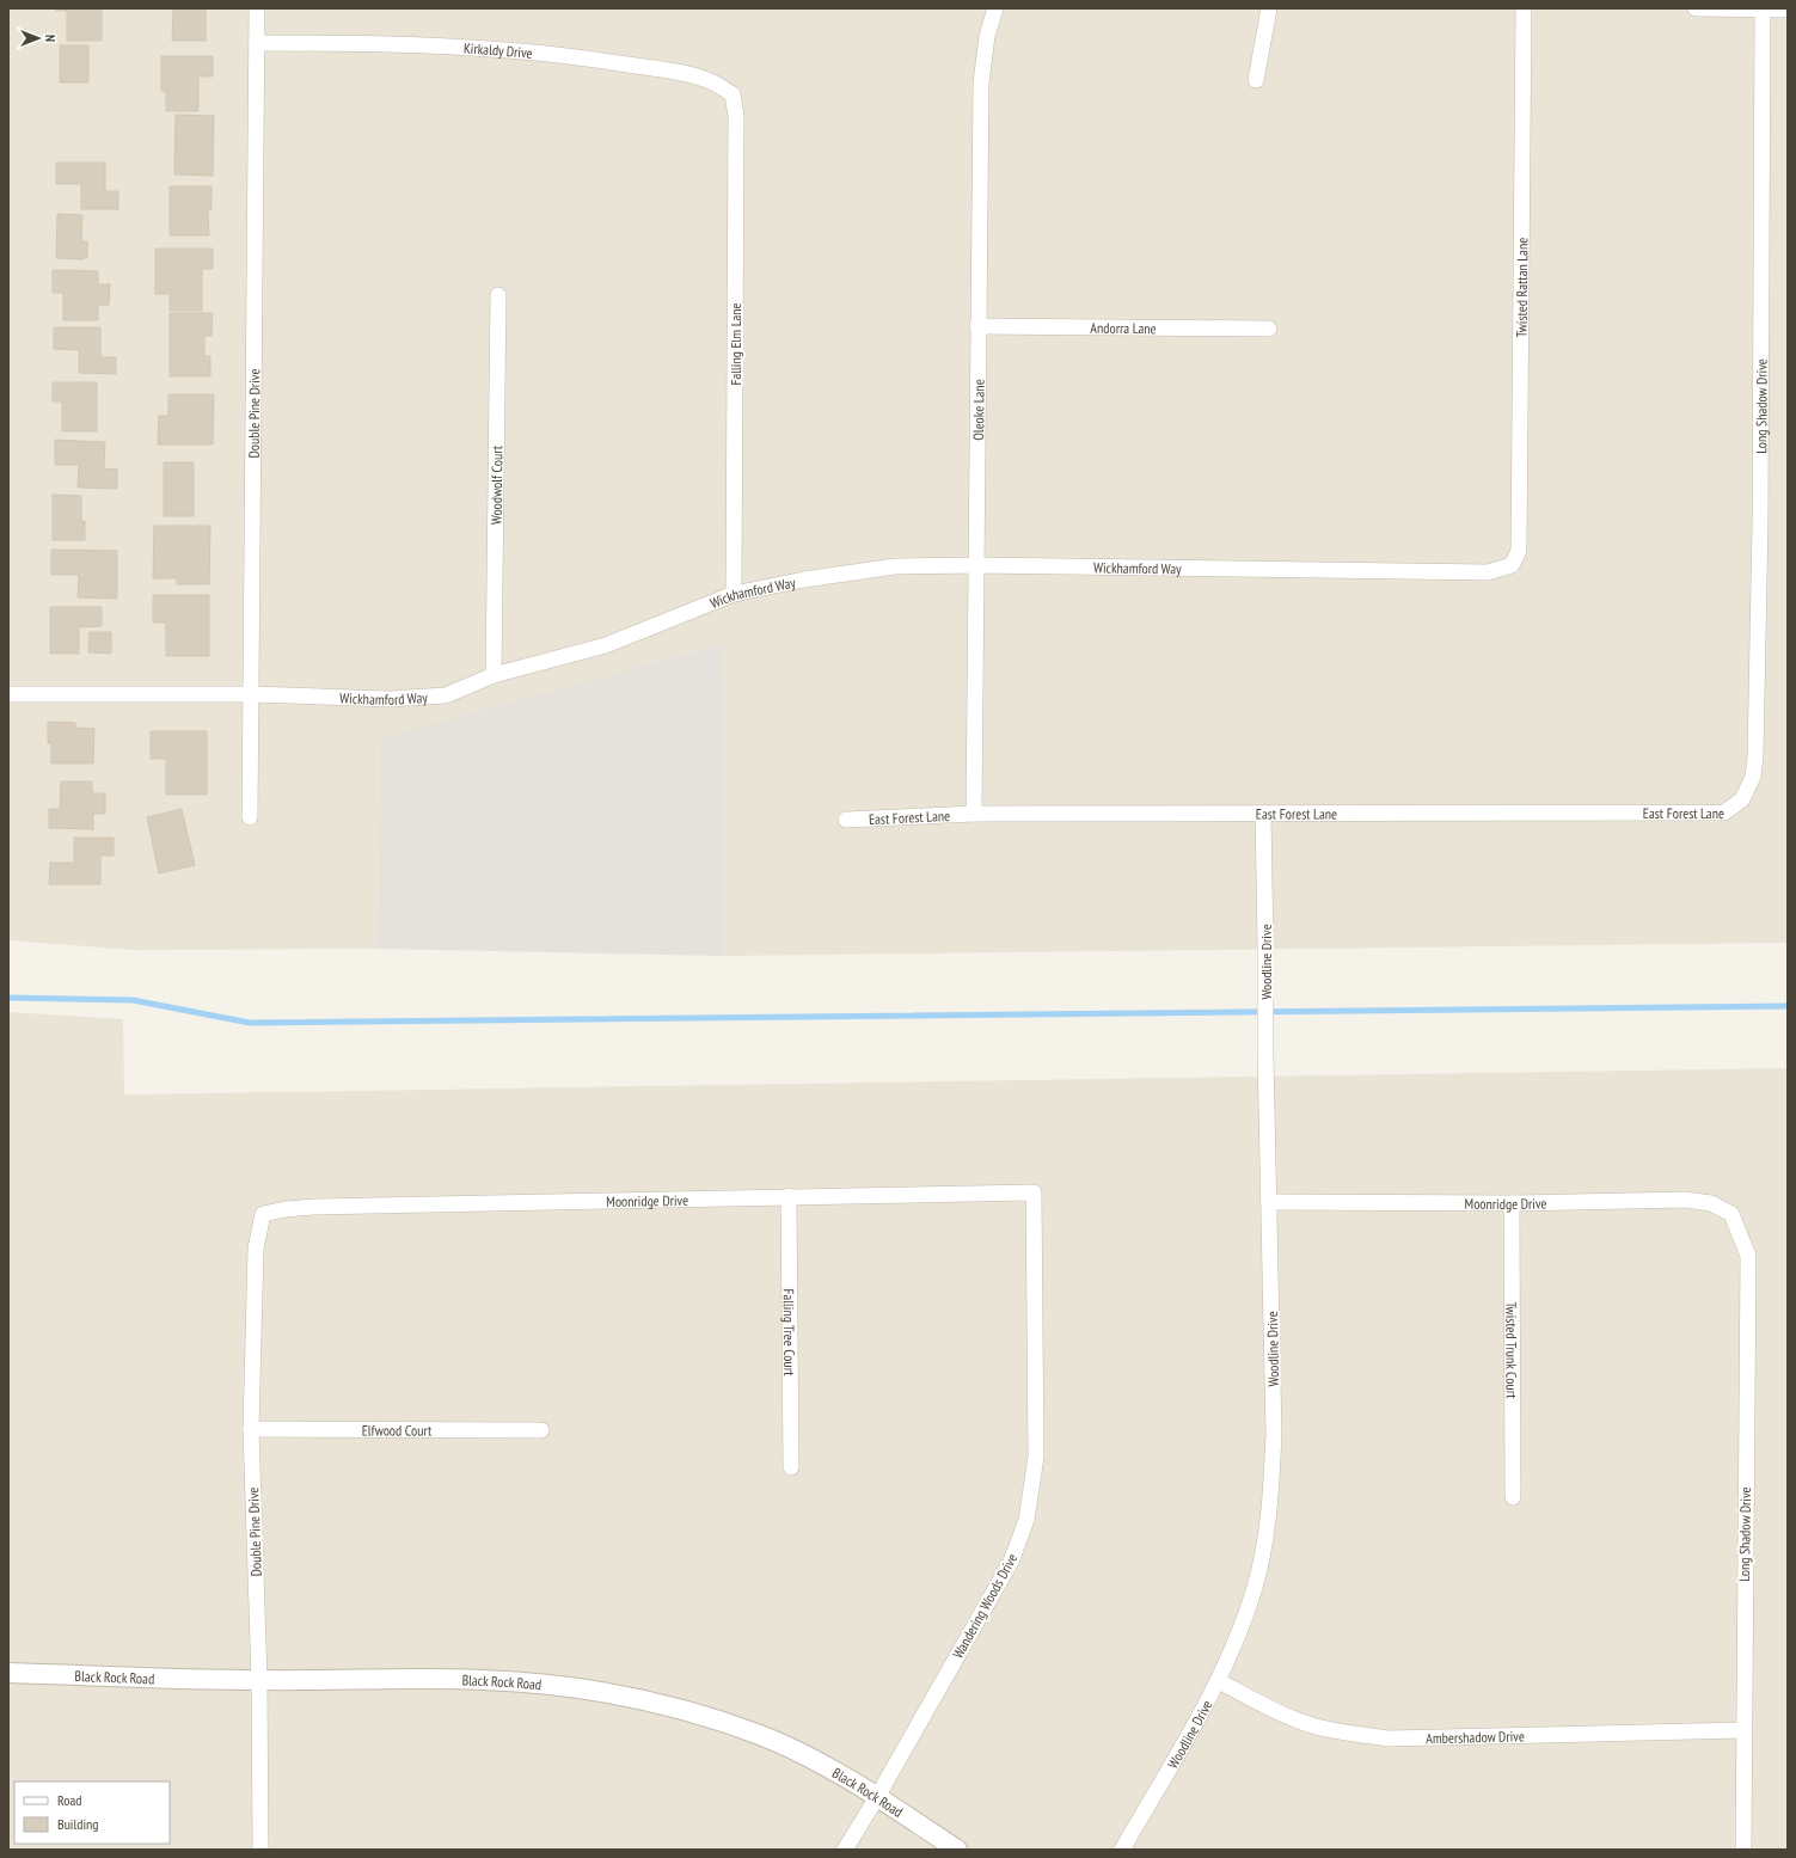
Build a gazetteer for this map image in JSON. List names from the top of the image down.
{
  "streets": {
    "street": [
      "Kirkaldy Drive",
      "Twisted Rattan Lane",
      "Andorra Lane",
      "Falling Elm Lane",
      "Long Shadow Drive",
      "Oleoke Lane",
      "Double Pine Drive",
      "Woodwolf Court",
      "Wickhamford Way",
      "East Forest Lane",
      "Woodline Drive",
      "Moonridge Drive",
      "Falling Tree Court",
      "Twisted Trunk Court",
      "Elfwood Court",
      "Wandering Woods Drive",
      "Black Rock Road",
      "Ambershadow Drive"
    ]
  },
  "crossings": [
    ["Kirkaldy Drive", "Falling Elm Lane"],
    ["Kirkaldy Drive", "Double Pine Drive"],
    ["Twisted Rattan Lane", "Wickhamford Way"],
    ["Andorra Lane", "Oleoke Lane"],
    ["Falling Elm Lane", "Wickhamford Way"],
    ["Long Shadow Drive", "East Forest Lane"],
    ["Long Shadow Drive", "Moonridge Drive"],
    ["Long Shadow Drive", "Ambershadow Drive"],
    ["Oleoke Lane", "Wickhamford Way"],
    ["Oleoke Lane", "East Forest Lane"],
    ["Double Pine Drive", "Wickhamford Way"],
    ["Double Pine Drive", "Moonridge Drive"],
    ["Double Pine Drive", "Elfwood Court"],
    ["Double Pine Drive", "Black Rock Road"],
    ["Woodwolf Court", "Wickhamford Way"],
    ["East Forest Lane", "Woodline Drive"],
    ["Woodline Drive", "Moonridge Drive"],
    ["Woodline Drive", "Ambershadow Drive"],
    ["Moonridge Drive", "Falling Tree Court"],
    ["Moonridge Drive", "Twisted Trunk Court"],
    ["Moonridge Drive", "Wandering Woods Drive"],
    ["Wandering Woods Drive", "Black Rock Road"]
  ],
  "legend": ["Road", "Building"],
  "north": "right"
}
